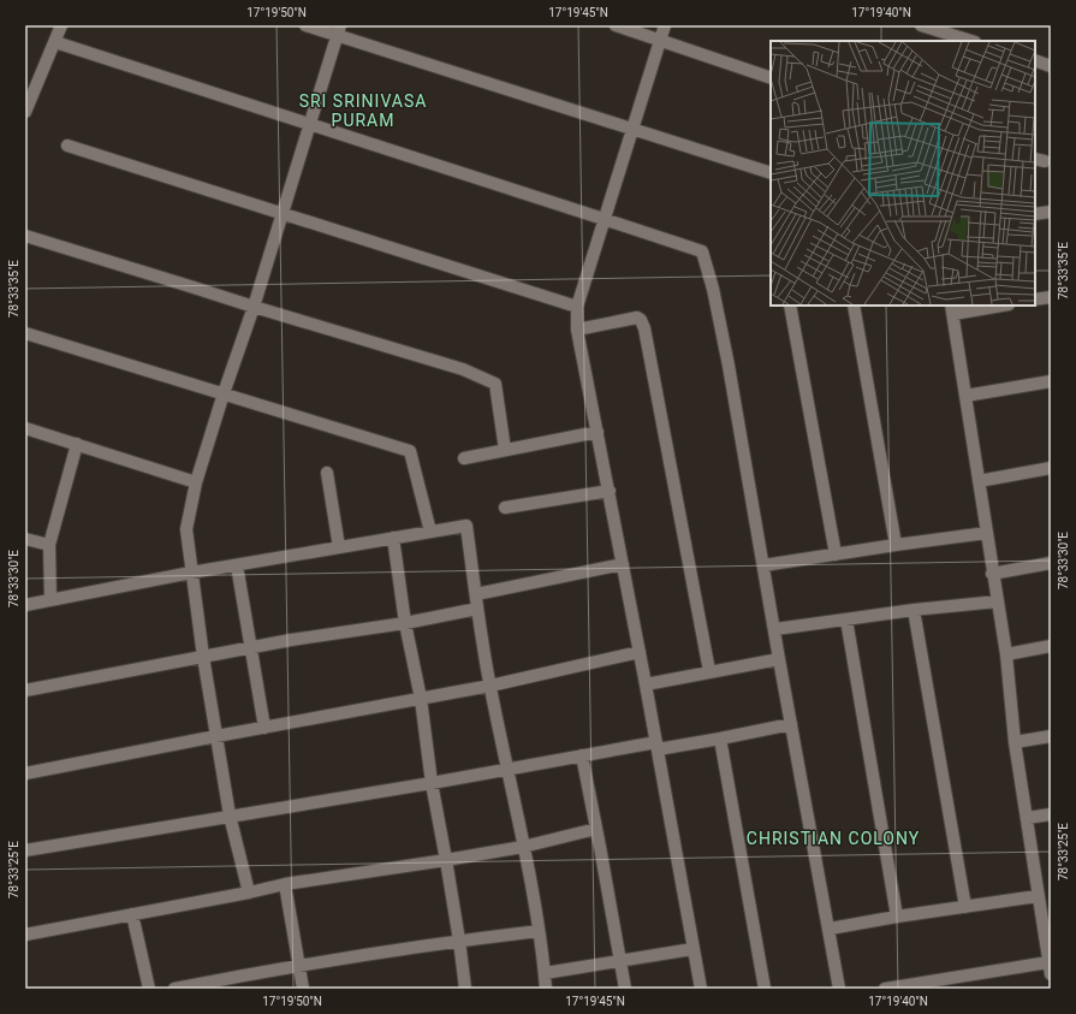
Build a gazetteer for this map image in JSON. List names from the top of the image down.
{
  "districts": ["SRI SRINIVASA PURAM", "CHRISTIAN COLONY"],
  "coordinates": [
    "17°19'50\"N",
    "17°19'45\"N",
    "17°19'40\"N",
    "78°33'35\"E",
    "78°33'30\"E",
    "78°33'25\"E"
  ]
}
